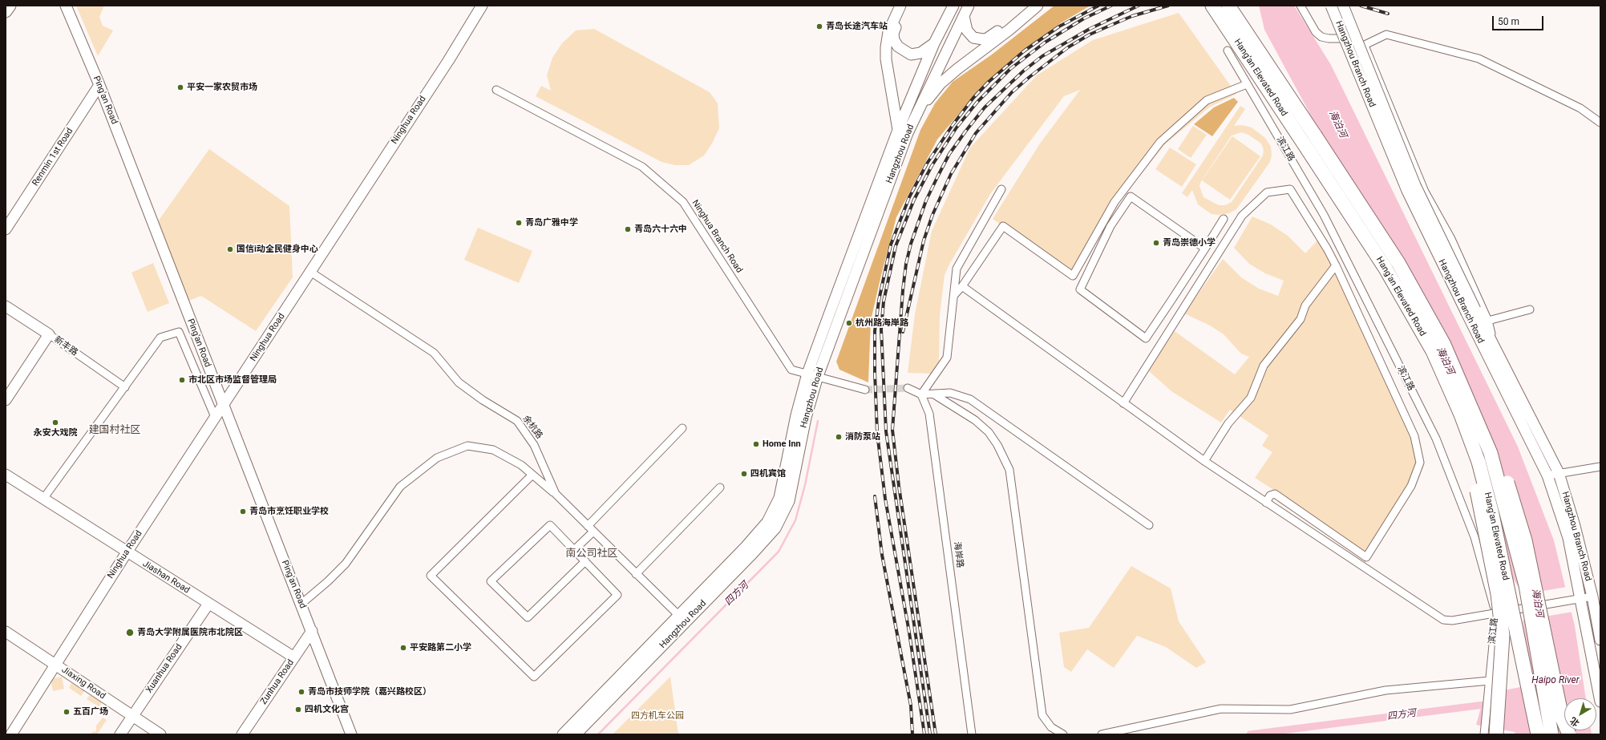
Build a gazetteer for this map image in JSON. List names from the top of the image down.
{
  "streets": {
    "highway": ["Hang'an Elevated Road"],
    "main road": [
      "Hangzhou Branch Road",
      "Ping'an Road",
      "Ninghua Road",
      "Hangzhou Road",
      "Renmin 1st Road",
      "新丰路",
      "Jiashan Road",
      "Xuanhua Road",
      "Zunhua Road",
      "Jiaxing Road"
    ],
    "street": [
      "滨江路",
      "Ninghua Branch Road",
      "余杭路",
      "海岸路"
    ]
  },
  "crossings": [
    ["Ping'an Road", "Ninghua Road"],
    ["Ping'an Road", "Renmin 1st Road"],
    ["Ping'an Road", "Zunhua Road"],
    ["Ninghua Road", "余杭路"],
    ["Ninghua Road", "Jiashan Road"],
    ["Ninghua Road", "Jiaxing Road"],
    ["Hangzhou Road", "Ninghua Branch Road"],
    ["Hangzhou Road", "余杭路"],
    ["Jiashan Road", "Xuanhua Road"],
    ["Jiashan Road", "Zunhua Road"],
    ["Xuanhua Road", "Jiaxing Road"]
  ],
  "districts": ["建国村社区", "南公司社区"],
  "water": ["海泊河", "四方河", "Haipo River"],
  "parks": ["四方机车公园"],
  "places": [
    "青岛长途汽车站",
    "平安一家农贸市场",
    "青岛广雅中学",
    "青岛六十六中",
    "青岛崇德小学",
    "国信i动全民健身中心",
    "杭州路海岸路",
    "市北区市场监督管理局",
    "永安大戏院",
    "消防泵站",
    "Home Inn",
    "四机宾馆",
    "青岛市烹饪职业学校",
    "青岛大学附属医院市北院区",
    "平安路第二小学",
    "青岛市技师学院（嘉兴路校区）",
    "四机文化宫",
    "五百广场"
  ],
  "scale_bar": "50 m",
  "north": "bottom left"
}
